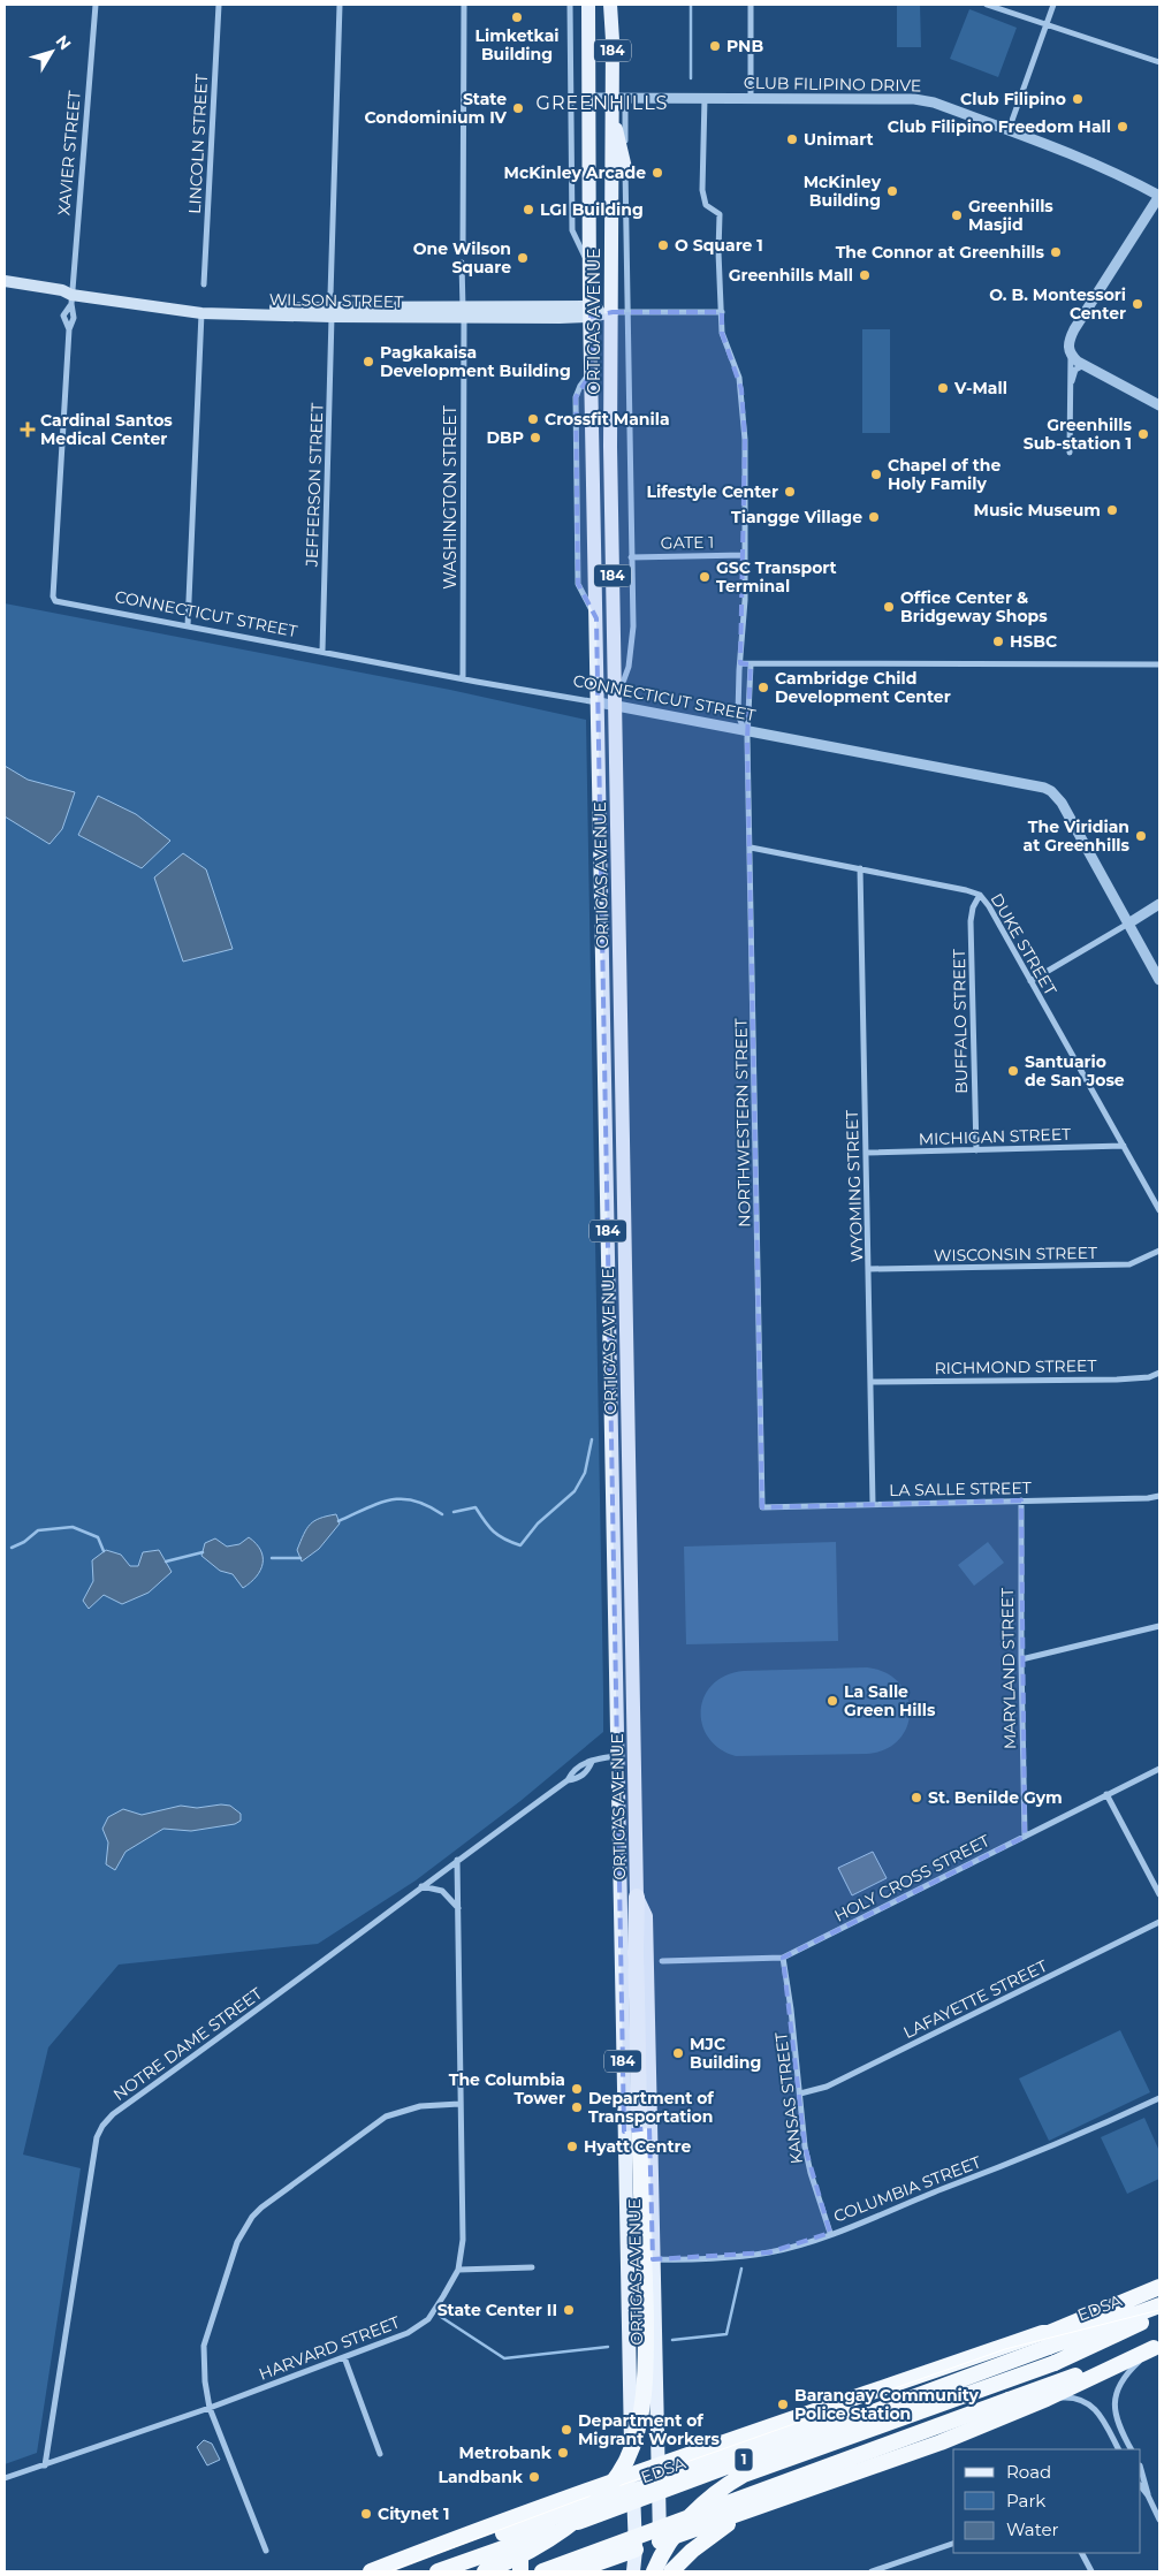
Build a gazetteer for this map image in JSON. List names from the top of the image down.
{
  "streets": {
    "highway": ["EDSA", "1"],
    "main road": ["184", "WILSON STREET", "ORTIGAS AVENUE"],
    "street": [
      "CLUB FILIPINO DRIVE",
      "LINCOLN STREET",
      "XAVIER STREET",
      "JEFFERSON STREET",
      "WASHINGTON STREET",
      "GATE 1",
      "CONNECTICUT STREET",
      "DUKE STREET",
      "BUFFALO STREET",
      "NORTHWESTERN STREET",
      "MICHIGAN STREET",
      "WYOMING STREET",
      "WISCONSIN STREET",
      "RICHMOND STREET",
      "LA SALLE STREET",
      "MARYLAND STREET",
      "HOLY CROSS STREET",
      "LAFAYETTE STREET",
      "NOTRE DAME STREET",
      "KANSAS STREET",
      "COLUMBIA STREET",
      "HARVARD STREET"
    ]
  },
  "crossings": [
    ["CLUB FILIPINO DRIVE", "ORTIGAS AVENUE"],
    ["XAVIER STREET", "WILSON STREET"],
    ["XAVIER STREET", "CONNECTICUT STREET"],
    ["WILSON STREET", "ORTIGAS AVENUE"],
    ["WILSON STREET", "JEFFERSON STREET"],
    ["WILSON STREET", "WASHINGTON STREET"],
    ["ORTIGAS AVENUE", "CONNECTICUT STREET"],
    ["ORTIGAS AVENUE", "NOTRE DAME STREET"],
    ["ORTIGAS AVENUE", "COLUMBIA STREET"],
    ["ORTIGAS AVENUE", "EDSA"],
    ["ORTIGAS AVENUE", "1"],
    ["JEFFERSON STREET", "CONNECTICUT STREET"],
    ["WASHINGTON STREET", "CONNECTICUT STREET"],
    ["CONNECTICUT STREET", "NORTHWESTERN STREET"],
    ["DUKE STREET", "BUFFALO STREET"],
    ["DUKE STREET", "NORTHWESTERN STREET"],
    ["DUKE STREET", "MICHIGAN STREET"],
    ["DUKE STREET", "WYOMING STREET"],
    ["BUFFALO STREET", "MICHIGAN STREET"],
    ["NORTHWESTERN STREET", "LA SALLE STREET"],
    ["MICHIGAN STREET", "WYOMING STREET"],
    ["WYOMING STREET", "WISCONSIN STREET"],
    ["WYOMING STREET", "RICHMOND STREET"],
    ["WYOMING STREET", "LA SALLE STREET"],
    ["LA SALLE STREET", "MARYLAND STREET"],
    ["MARYLAND STREET", "HOLY CROSS STREET"],
    ["HOLY CROSS STREET", "KANSAS STREET"],
    ["LAFAYETTE STREET", "KANSAS STREET"],
    ["NOTRE DAME STREET", "HARVARD STREET"],
    ["KANSAS STREET", "COLUMBIA STREET"],
    ["EDSA", "1"]
  ],
  "districts": ["GREENHILLS"],
  "places": {
    "other": [
      "Limketkai Building",
      "PNB",
      "Club Filipino",
      "State Condominium IV",
      "Club Filipino Freedom Hall",
      "Unimart",
      "McKinley Arcade",
      "McKinley Building",
      "LGI Building",
      "Greenhills Masjid",
      "O Square 1",
      "The Connor at Greenhills",
      "One Wilson Square",
      "Greenhills Mall",
      "O. B. Montessori Center",
      "Pagkakaisa Development Building",
      "V-Mall",
      "Crossfit Manila",
      "Greenhills Sub-station 1",
      "DBP",
      "Chapel of the Holy Family",
      "Lifestyle Center",
      "Music Museum",
      "Tiangge Village",
      "GSC Transport Terminal",
      "Office Center & Bridgeway Shops",
      "HSBC",
      "Cambridge Child Development Center",
      "The Viridian at Greenhills",
      "Santuario de San Jose",
      "La Salle Green Hills",
      "St. Benilde Gym",
      "MJC Building",
      "The Columbia Tower",
      "Department of Transportation",
      "Hyatt Centre",
      "State Center II",
      "Barangay Community Police Station",
      "Department of Migrant Workers",
      "Metrobank",
      "Landbank",
      "Citynet 1"
    ],
    "health": ["Cardinal Santos Medical Center"]
  },
  "legend": ["Road", "Park", "Water"],
  "north": "top right"
}
